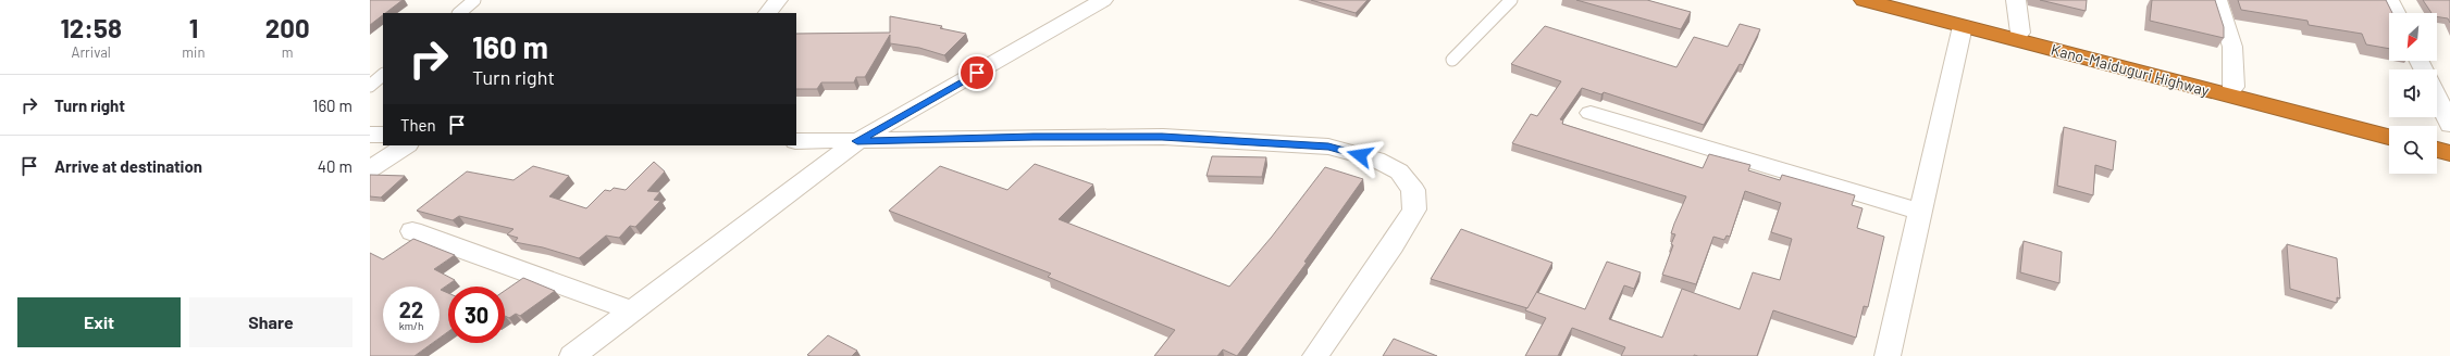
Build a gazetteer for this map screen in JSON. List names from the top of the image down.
{
  "streets": {
    "highway": ["Kano-Maiduguri Highway"]
  },
  "north": "bottom left",
  "page": {
    "eta": [
      "12:58",
      "Arrival",
      "1",
      "min",
      "200",
      "m"
    ],
    "turn": ["160 m", "Turn right"],
    "list": [
      {
        "name": "Turn right",
        "value": "160 m"
      },
      {
        "name": "Arrive at destination",
        "value": "40 m"
      }
    ],
    "then": "Then",
    "speed": "22 km/h",
    "limit": "30",
    "buttons": ["Exit", "Share"]
  }
}
